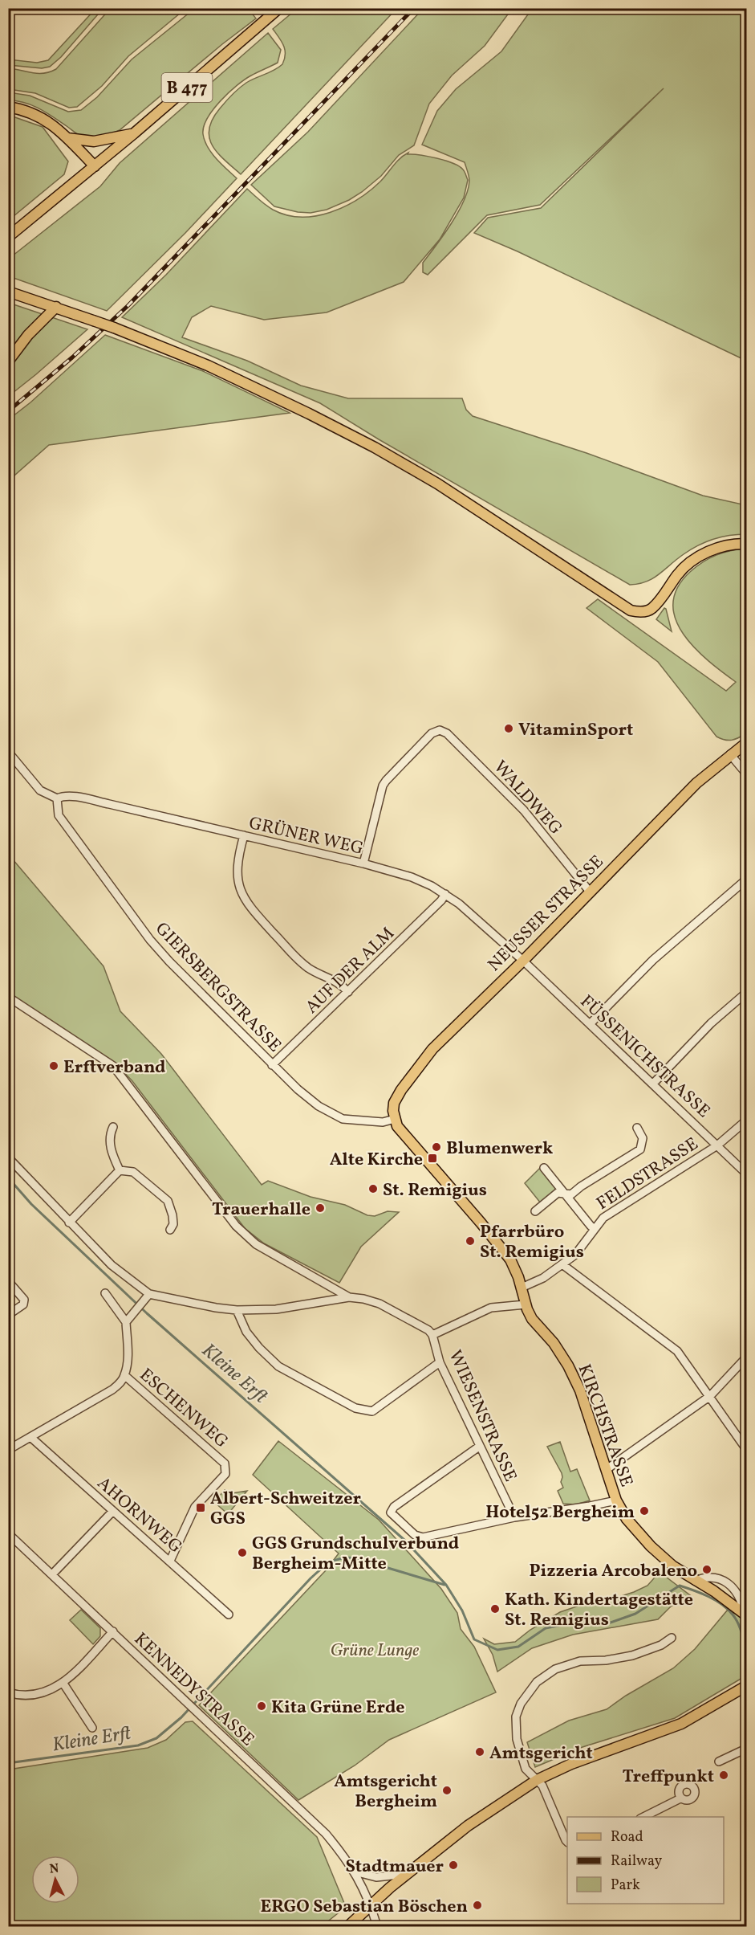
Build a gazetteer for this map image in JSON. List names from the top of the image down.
{
  "streets": {
    "main road": ["B 477", "NEUSSER STRASSE", "KIRCHSTRASSE"],
    "street": [
      "WALDWEG",
      "GRÜNER WEG",
      "AUF DER ALM",
      "GIERSBERGSTRASSE",
      "FÜSSENICHSTRASSE",
      "FELDSTRASSE",
      "ESCHENWEG",
      "WIESENSTRASSE",
      "AHORNWEG",
      "KENNEDYSTRASSE"
    ]
  },
  "crossings": [
    ["WALDWEG", "GRÜNER WEG"],
    ["WALDWEG", "NEUSSER STRASSE"],
    ["GRÜNER WEG", "NEUSSER STRASSE"],
    ["GRÜNER WEG", "AUF DER ALM"],
    ["GRÜNER WEG", "GIERSBERGSTRASSE"],
    ["GRÜNER WEG", "FÜSSENICHSTRASSE"],
    ["NEUSSER STRASSE", "GIERSBERGSTRASSE"],
    ["NEUSSER STRASSE", "FÜSSENICHSTRASSE"],
    ["NEUSSER STRASSE", "KIRCHSTRASSE"],
    ["AUF DER ALM", "GIERSBERGSTRASSE"],
    ["GIERSBERGSTRASSE", "KIRCHSTRASSE"],
    ["FÜSSENICHSTRASSE", "FELDSTRASSE"],
    ["FELDSTRASSE", "KIRCHSTRASSE"],
    ["ESCHENWEG", "AHORNWEG"]
  ],
  "water": ["Kleine Erft"],
  "parks": ["Grüne Lunge"],
  "places": {
    "other": [
      "VitaminSport",
      "Erftverband",
      "Blumenwerk",
      "St. Remigius",
      "Trauerhalle",
      "Pfarrbüro St. Remigius",
      "Hotel52 Bergheim",
      "GGS Grundschulverbund Bergheim-Mitte",
      "Pizzeria Arcobaleno",
      "Kath. Kindertagestätte St. Remigius",
      "Kita Grüne Erde",
      "Amtsgericht",
      "Treffpunkt",
      "Amtsgericht Bergheim",
      "Stadtmauer",
      "ERGO Sebastian Böschen"
    ],
    "transit": ["Alte Kirche", "Albert-Schweitzer GGS"]
  },
  "legend": ["Road", "Railway", "Park"],
  "north": "top"
}
